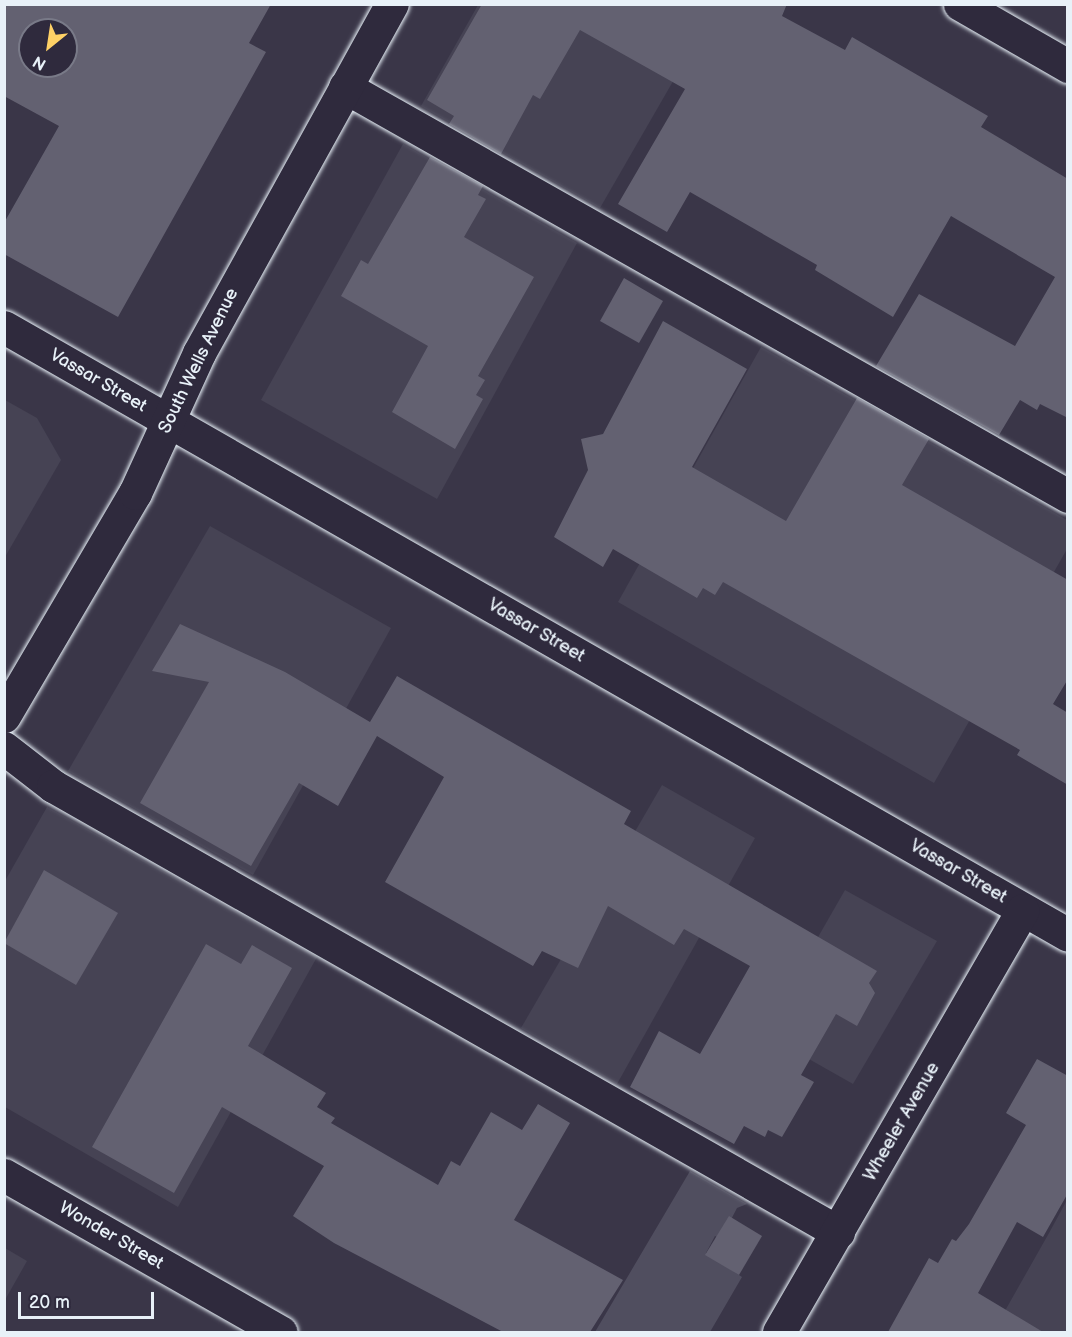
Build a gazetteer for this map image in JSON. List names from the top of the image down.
{
  "streets": {
    "street": [
      "South Wells Avenue",
      "Vassar Street",
      "Wheeler Avenue",
      "Wonder Street"
    ]
  },
  "crossings": [
    ["South Wells Avenue", "Vassar Street"],
    ["Vassar Street", "Wheeler Avenue"]
  ],
  "scale_bar": "20 m",
  "north": "bottom left"
}
